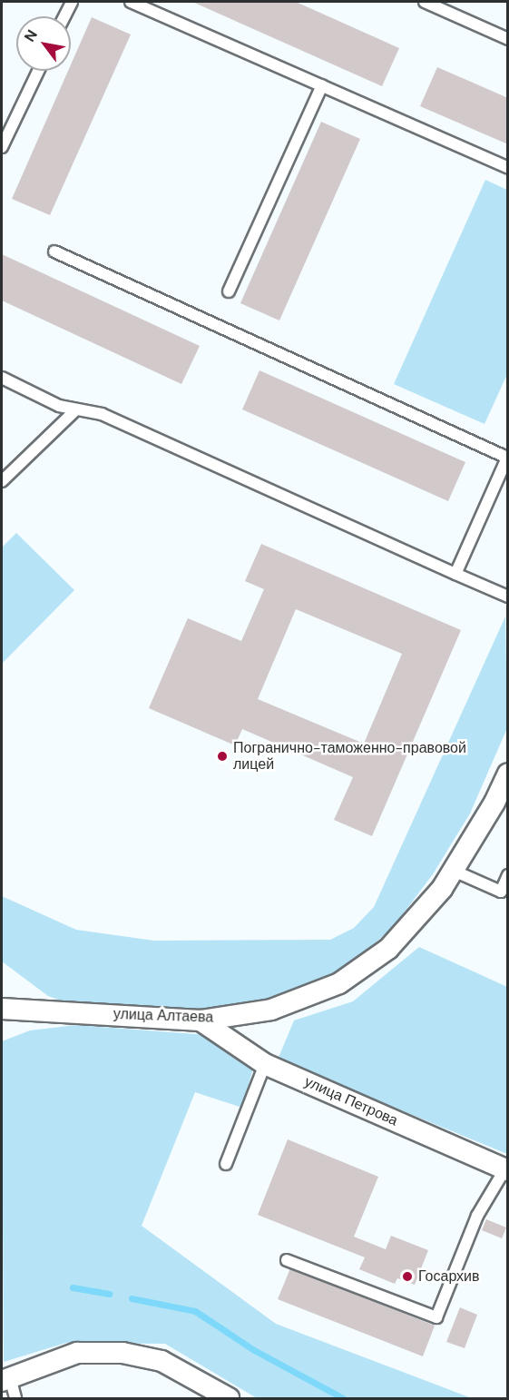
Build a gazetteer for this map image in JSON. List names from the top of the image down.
{
  "streets": {
    "street": ["улица Алтаева", "улица Петрова"]
  },
  "crossings": [
    ["улица Алтаева", "улица Петрова"]
  ],
  "places": ["Погранично-таможенно-правовой лицей", "Госархив"],
  "north": "top left"
}
